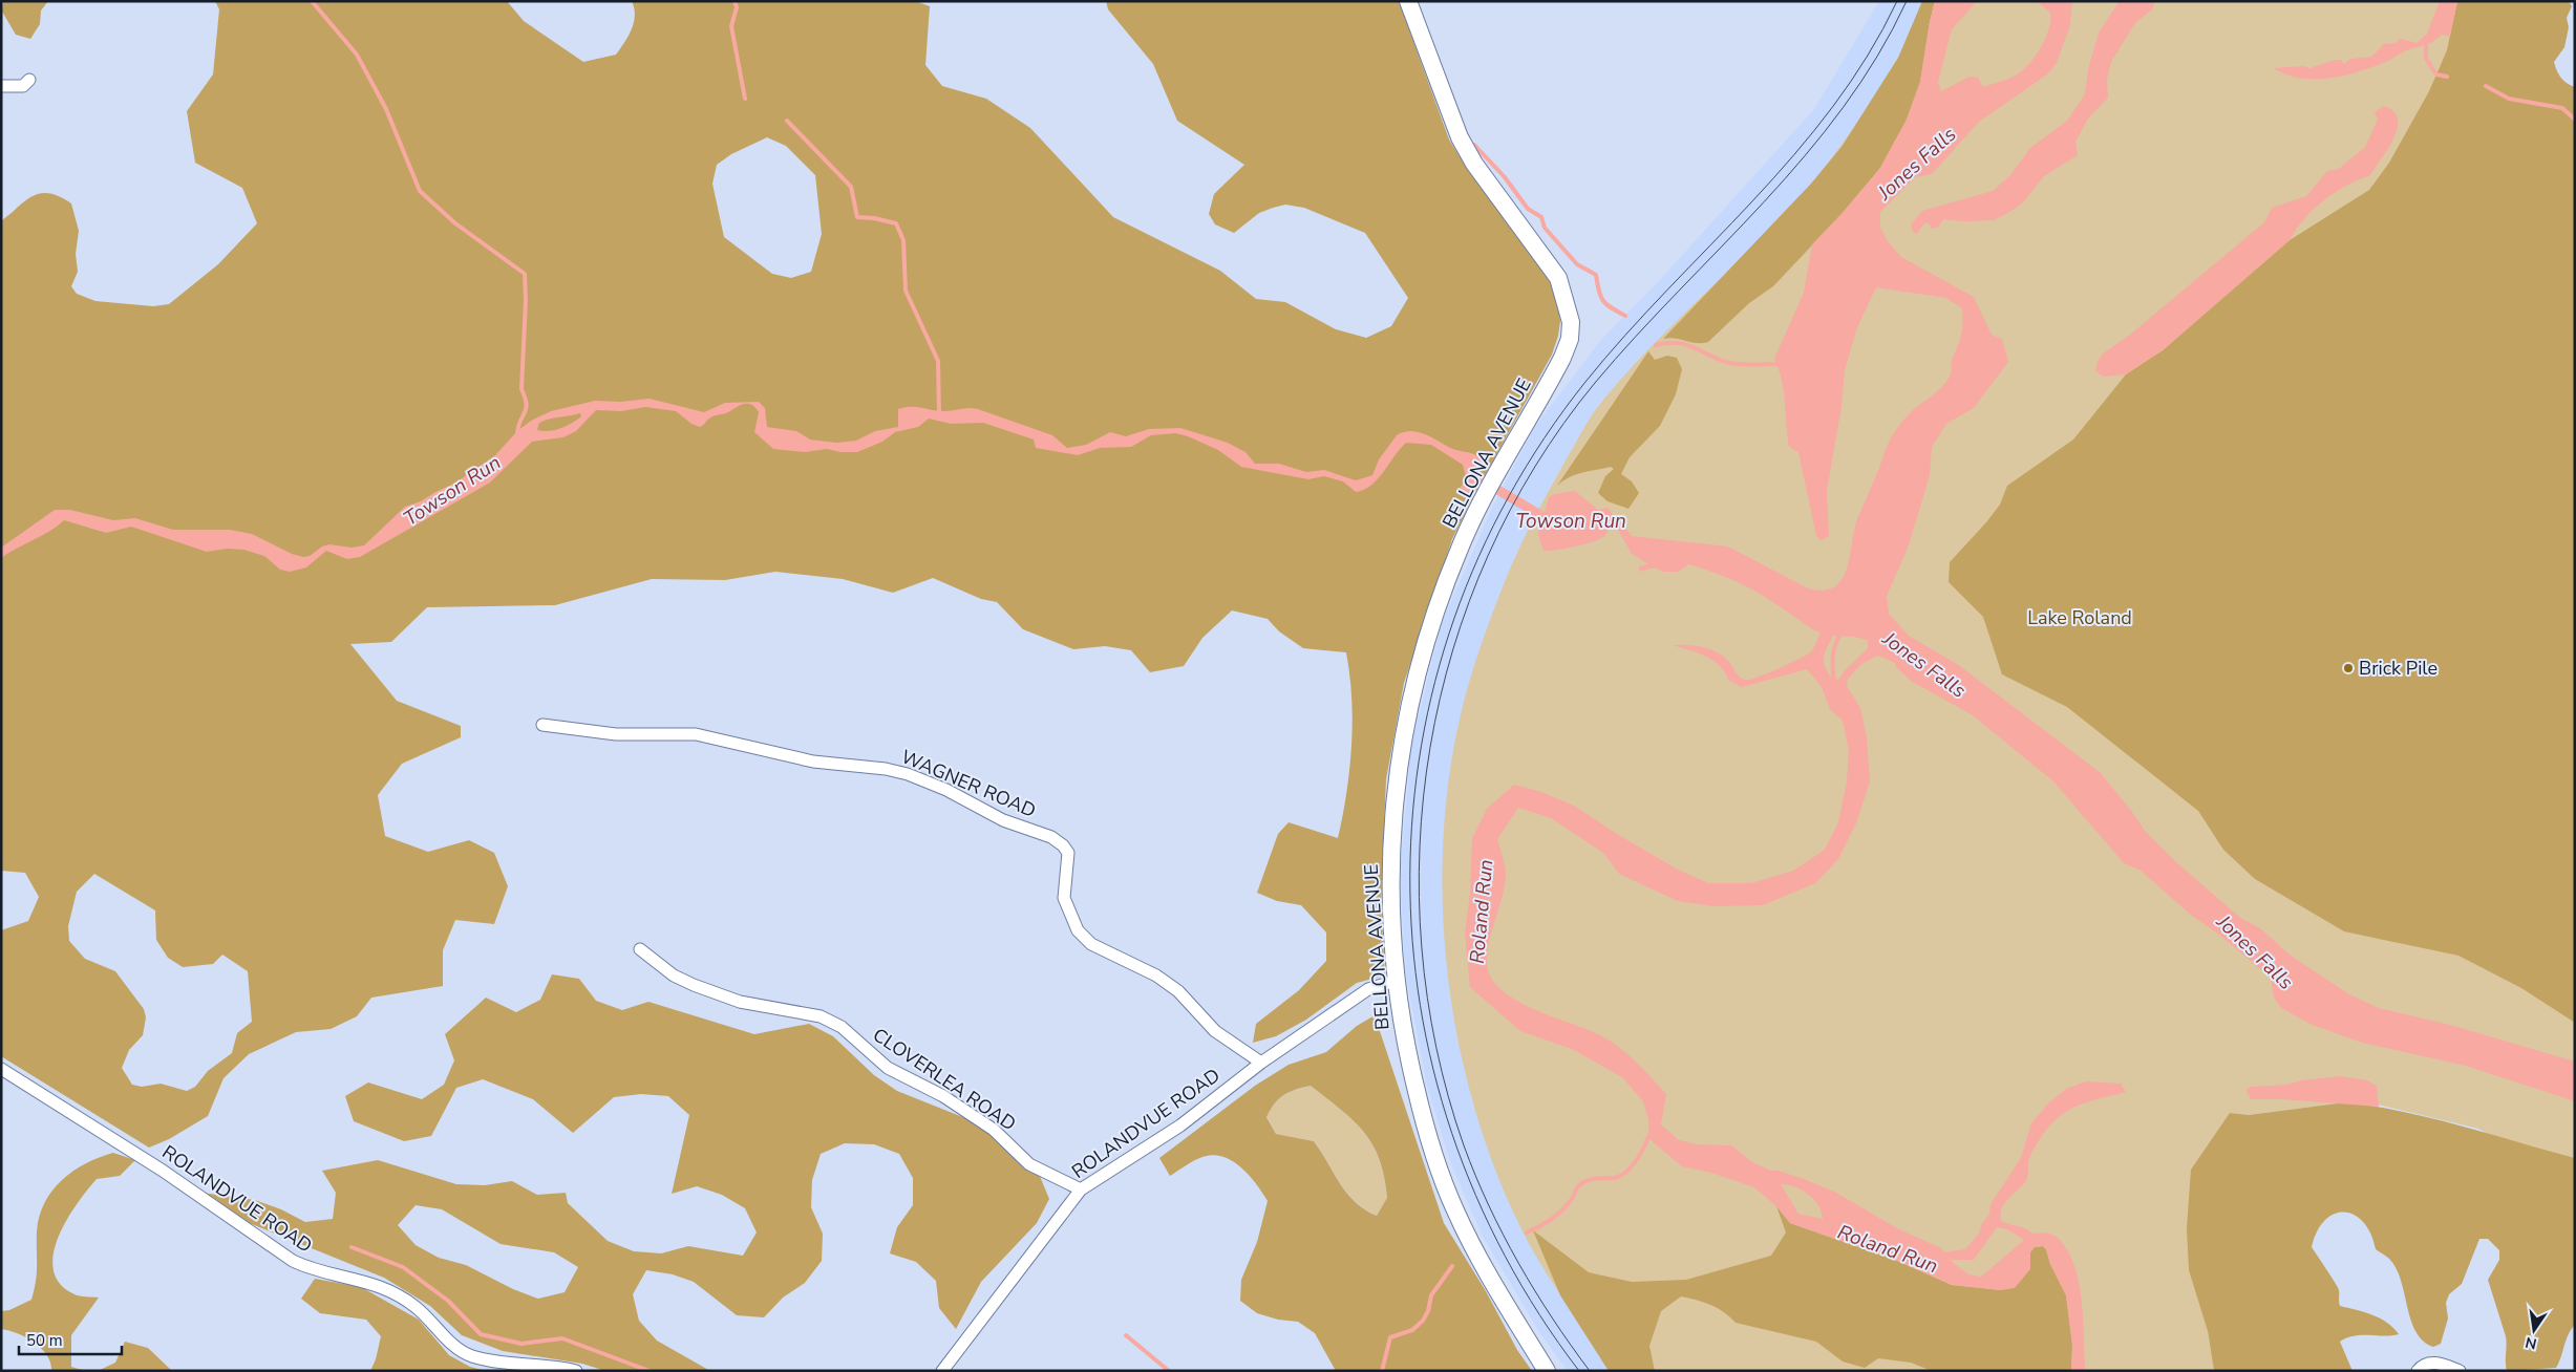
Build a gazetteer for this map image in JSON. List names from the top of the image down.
{
  "streets": {
    "main road": ["BELLONA AVENUE"],
    "street": ["WAGNER ROAD", "CLOVERLEA ROAD", "ROLANDVUE ROAD"]
  },
  "crossings": [
    ["BELLONA AVENUE", "ROLANDVUE ROAD"],
    ["WAGNER ROAD", "ROLANDVUE ROAD"],
    ["CLOVERLEA ROAD", "ROLANDVUE ROAD"]
  ],
  "water": ["Jones Falls", "Towson Run", "Roland Run"],
  "parks": ["Lake Roland"],
  "places": ["Brick Pile"],
  "scale_bar": "50 m",
  "north": "bottom"
}
